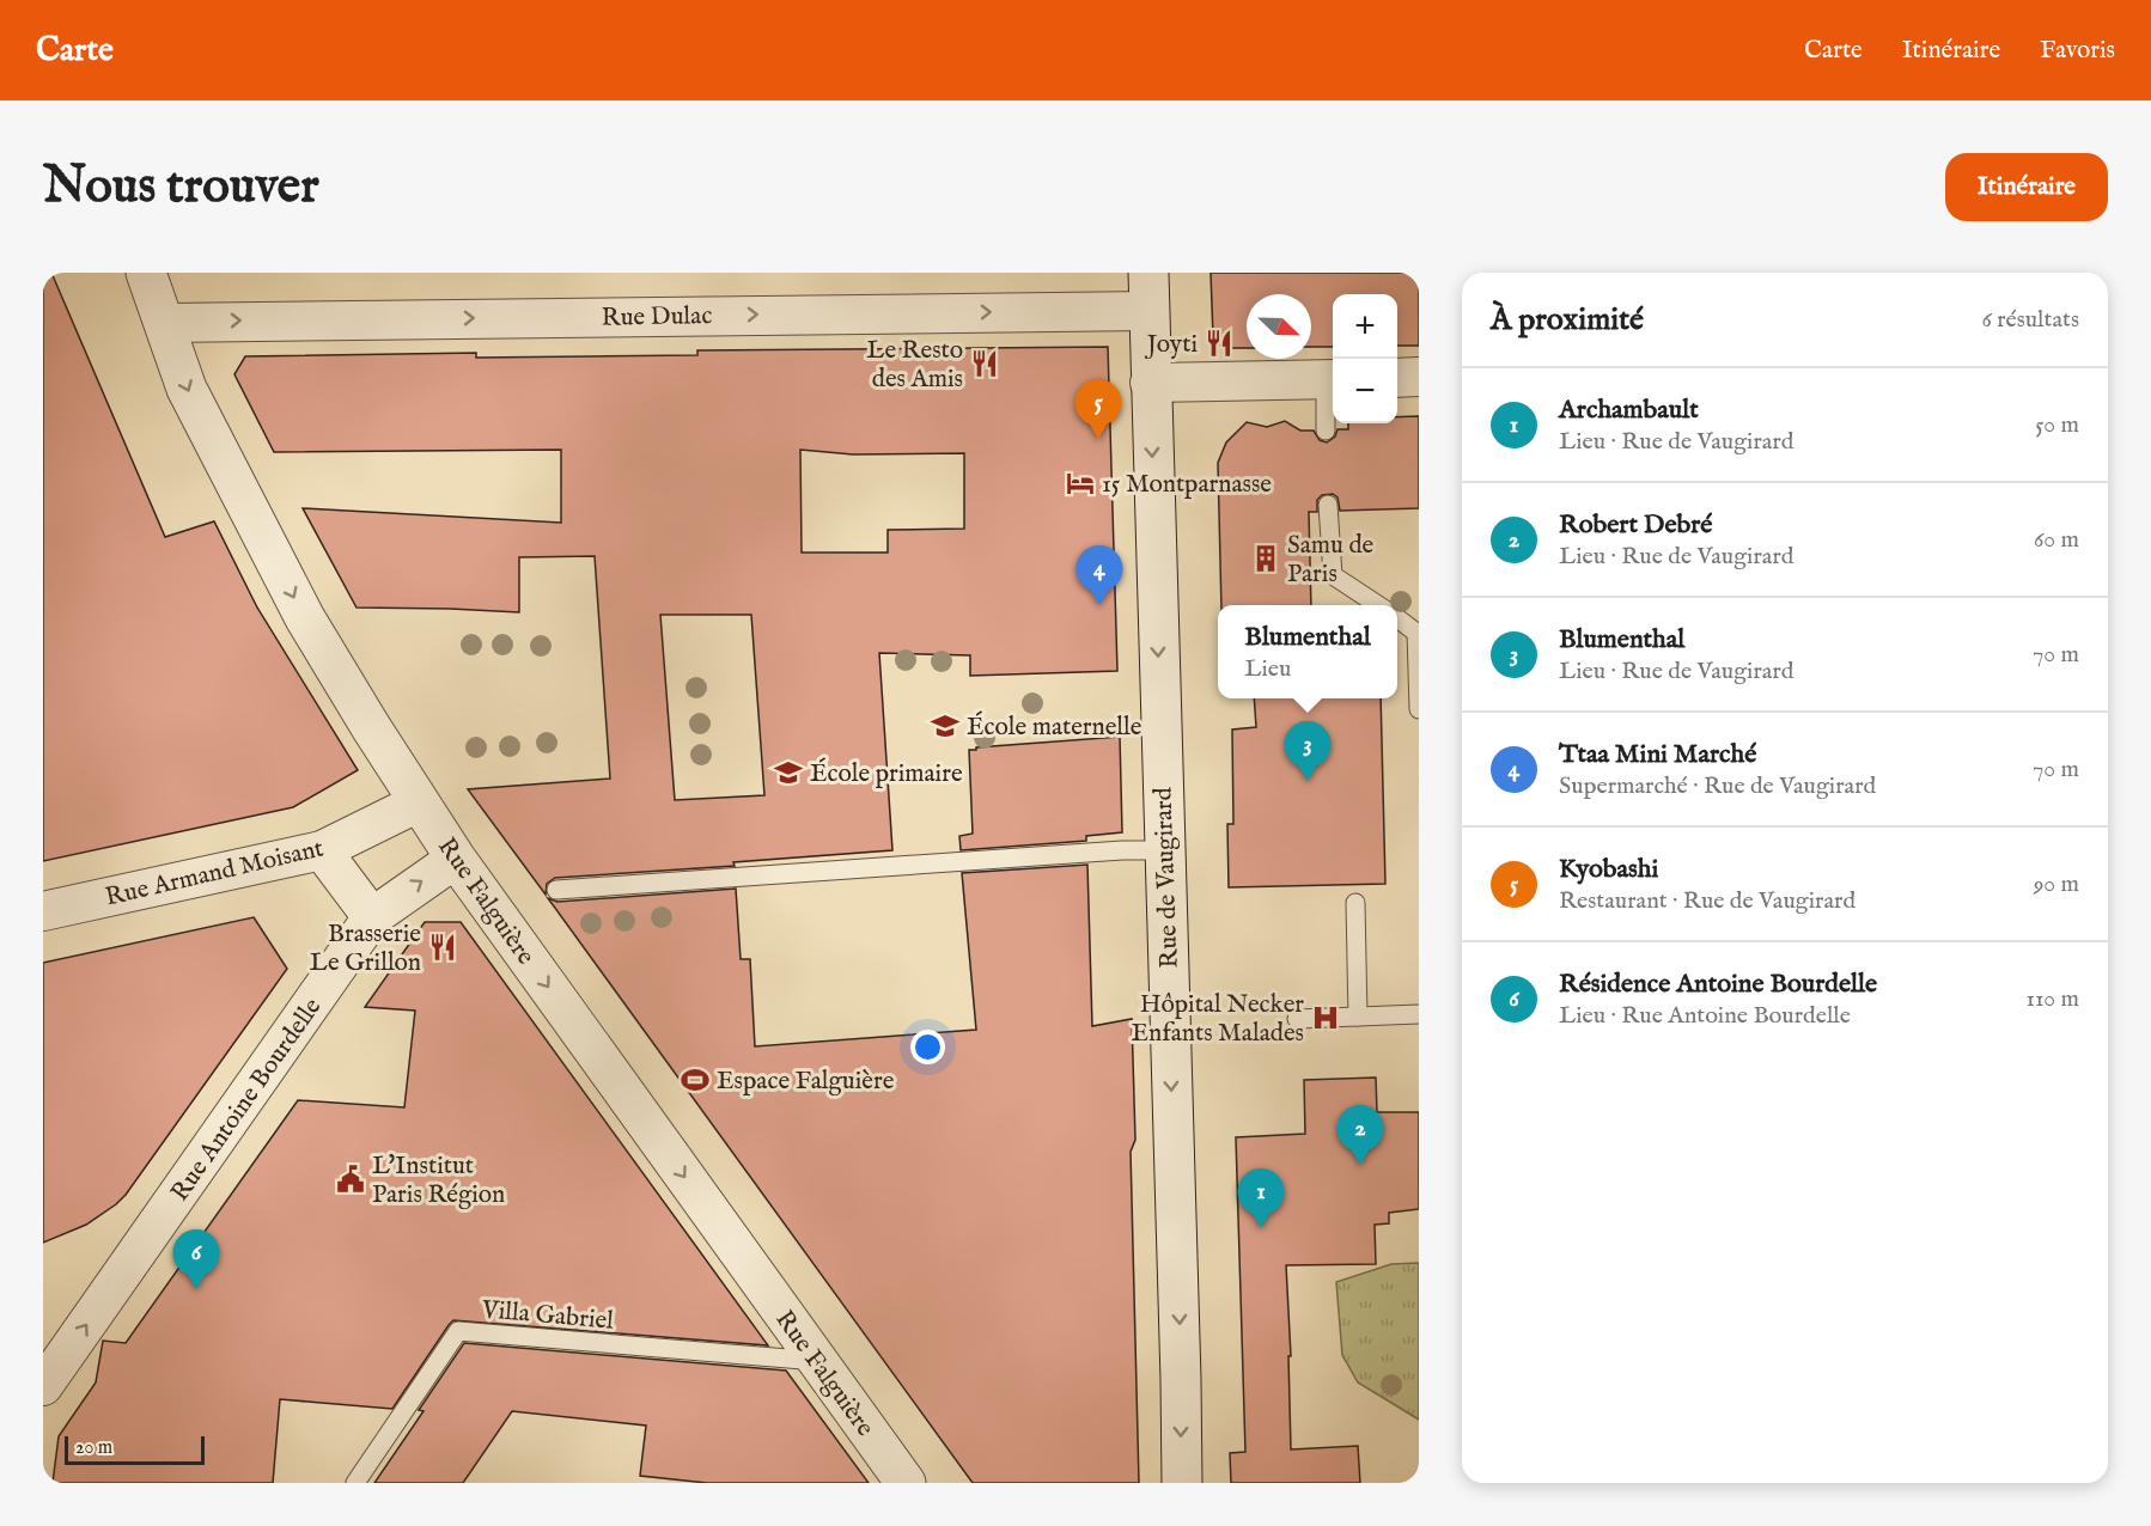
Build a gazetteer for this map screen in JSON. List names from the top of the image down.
{
  "streets": {
    "street": [
      "Rue Dulac",
      "Rue Armand Moisant",
      "Rue de Vaugirard",
      "Rue Falguière",
      "Rue Antoine Bourdelle"
    ],
    "lane": ["Villa Gabriel"]
  },
  "crossings": [
    ["Rue Dulac", "Rue de Vaugirard"],
    ["Rue Dulac", "Rue Falguière"],
    ["Rue Armand Moisant", "Rue Falguière"],
    ["Rue Falguière", "Rue Antoine Bourdelle"],
    ["Rue Falguière", "Villa Gabriel"]
  ],
  "one_way": [
    "Rue Dulac",
    "Rue de Vaugirard",
    "Rue Falguière",
    "Rue Antoine Bourdelle"
  ],
  "places": {
    "restaurant": ["Joyti", "Le Resto des Amis", "Brasserie Le Grillon"],
    "hotel": ["15 Montparnasse"],
    "building": ["Samu de Paris"],
    "school or university": ["École maternelle", "École primaire"],
    "hospital": ["Hôpital Necker Enfants Malades"],
    "sports": ["Espace Falguière"],
    "public building": ["L'Institut Paris Région"]
  },
  "scale_bar": "20 m",
  "north": "bottom right",
  "page": {
    "header": "Carte",
    "nav": ["Carte", "Itinéraire", "Favoris"],
    "buttons": "Itinéraire",
    "title": "Nous trouver",
    "heading": ["À proximité", "6 résultats"],
    "map_buttons": ["+", "−"],
    "list": [
      {
        "mark": "1",
        "name": "Archambault",
        "note": "Lieu · Rue de Vaugirard",
        "value": "50 m"
      },
      {
        "mark": "2",
        "name": "Robert Debré",
        "note": "Lieu · Rue de Vaugirard",
        "value": "60 m"
      },
      {
        "mark": "3",
        "name": "Blumenthal",
        "note": "Lieu · Rue de Vaugirard",
        "value": "70 m"
      },
      {
        "mark": "4",
        "name": "Ttaa Mini Marché",
        "note": "Supermarché · Rue de Vaugirard",
        "value": "70 m"
      },
      {
        "mark": "5",
        "name": "Kyobashi",
        "note": "Restaurant · Rue de Vaugirard",
        "value": "90 m"
      },
      {
        "mark": "6",
        "name": "Résidence Antoine Bourdelle",
        "note": "Lieu · Rue Antoine Bourdelle",
        "value": "110 m"
      }
    ],
    "pins": [
      "5",
      "4",
      "3",
      "2",
      "1",
      "6"
    ],
    "popup": ["Blumenthal", "Lieu"],
    "scale": "20 m"
  }
}
